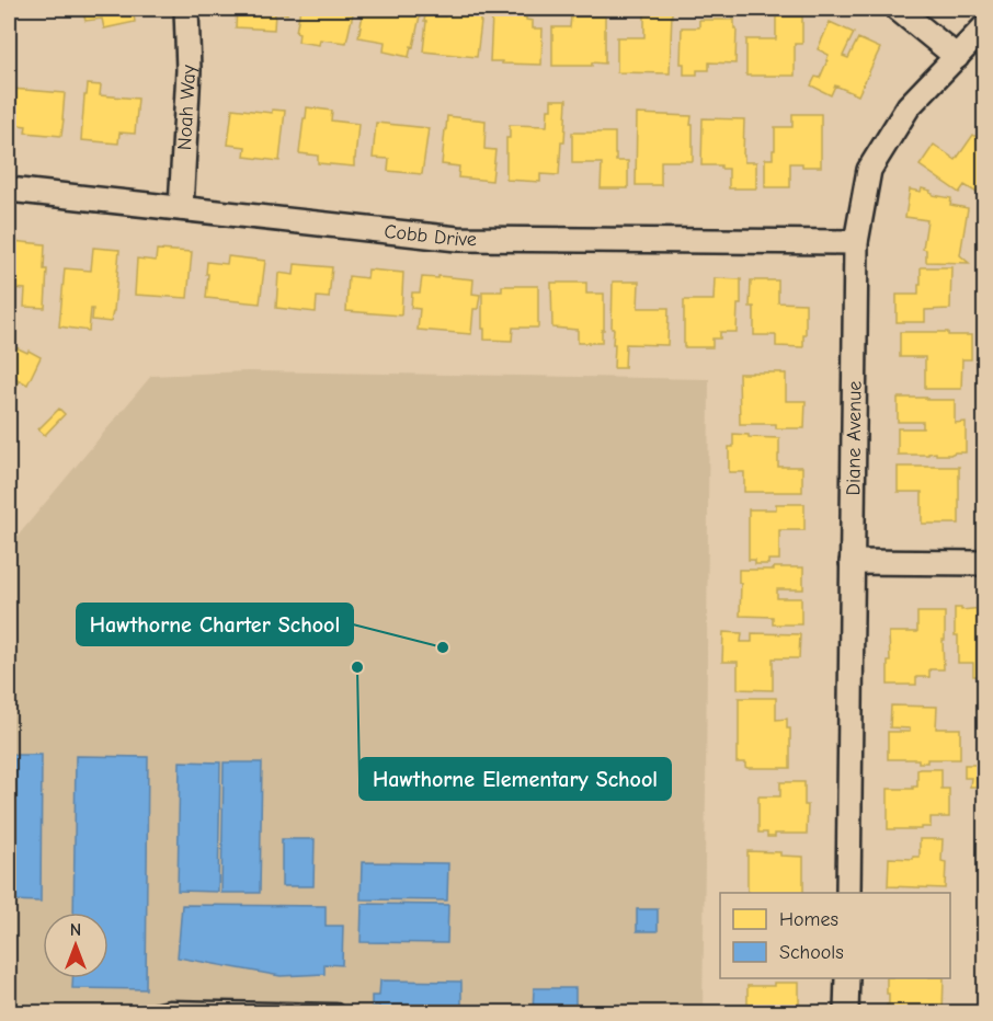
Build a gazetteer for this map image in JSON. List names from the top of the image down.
{
  "streets": {
    "street": ["Noah Way", "Cobb Drive", "Diane Avenue"]
  },
  "crossings": [
    ["Noah Way", "Cobb Drive"],
    ["Cobb Drive", "Diane Avenue"]
  ],
  "places": ["Hawthorne Charter School", "Hawthorne Elementary School"],
  "legend": ["Homes", "Schools"],
  "north": "top"
}
